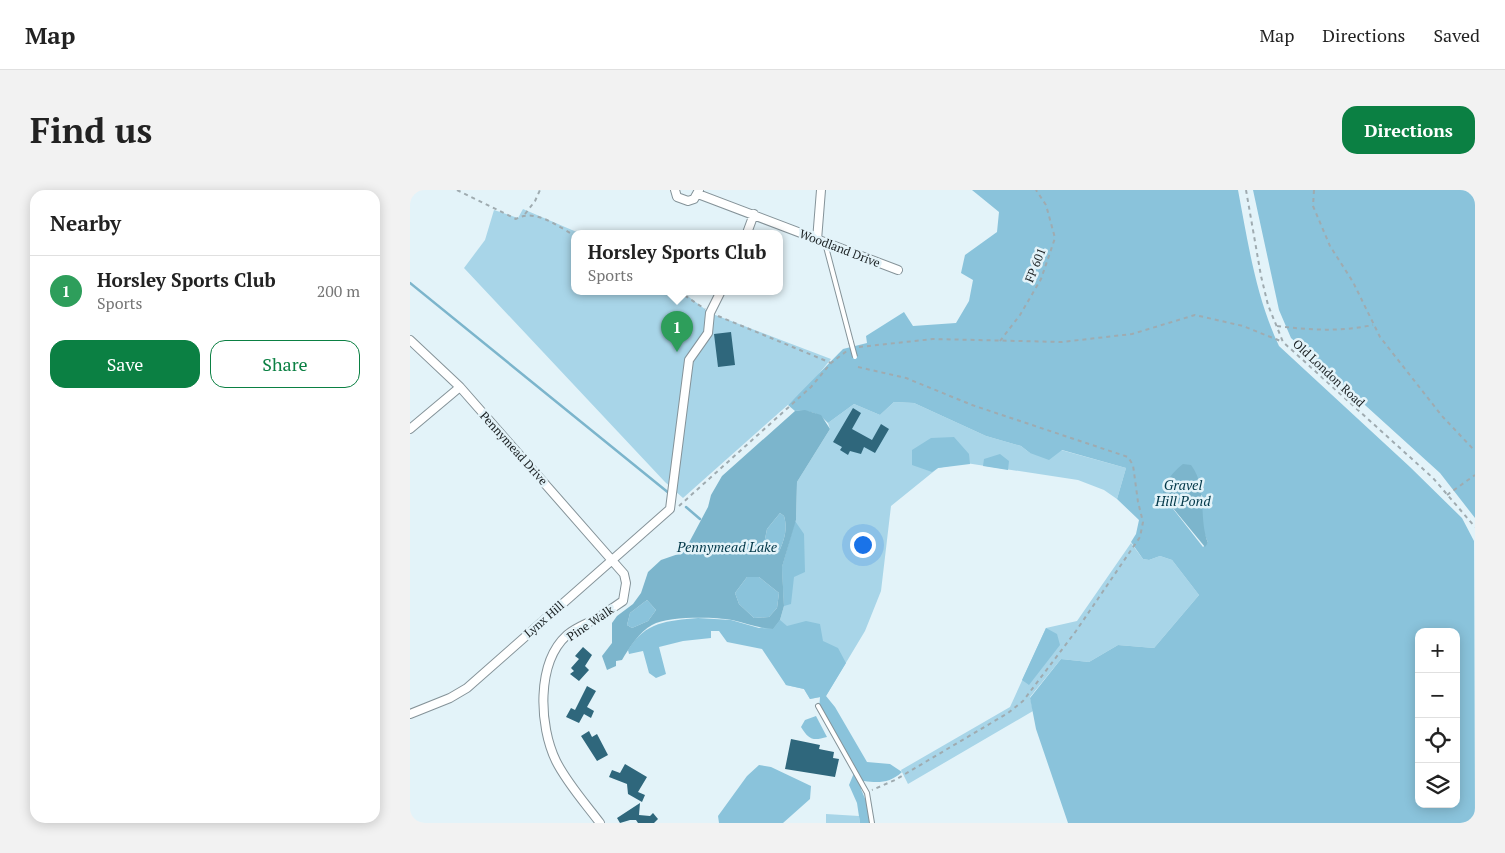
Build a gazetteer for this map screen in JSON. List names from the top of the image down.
{
  "streets": {
    "street": [
      "Woodland Drive",
      "Pennymead Drive",
      "Lynx Hill",
      "Pine Walk"
    ],
    "path": ["FP 601", "Old London Road"]
  },
  "crossings": [
    ["Pennymead Drive", "Lynx Hill"],
    ["Pennymead Drive", "Pine Walk"],
    ["Lynx Hill", "Pine Walk"]
  ],
  "water": ["Gravel Hill Pond", "Pennymead Lake"],
  "page": {
    "header": "Map",
    "nav": ["Map", "Directions", "Saved"],
    "buttons": [
      "Directions",
      ["Save", "Share"]
    ],
    "title": "Find us",
    "heading": "Nearby",
    "popup": ["Horsley Sports Club", "Sports"],
    "list": [
      {
        "mark": "1",
        "name": "Horsley Sports Club",
        "note": "Sports",
        "value": "200 m"
      }
    ],
    "pins": "1",
    "map_buttons": ["+", "−"]
  }
}
